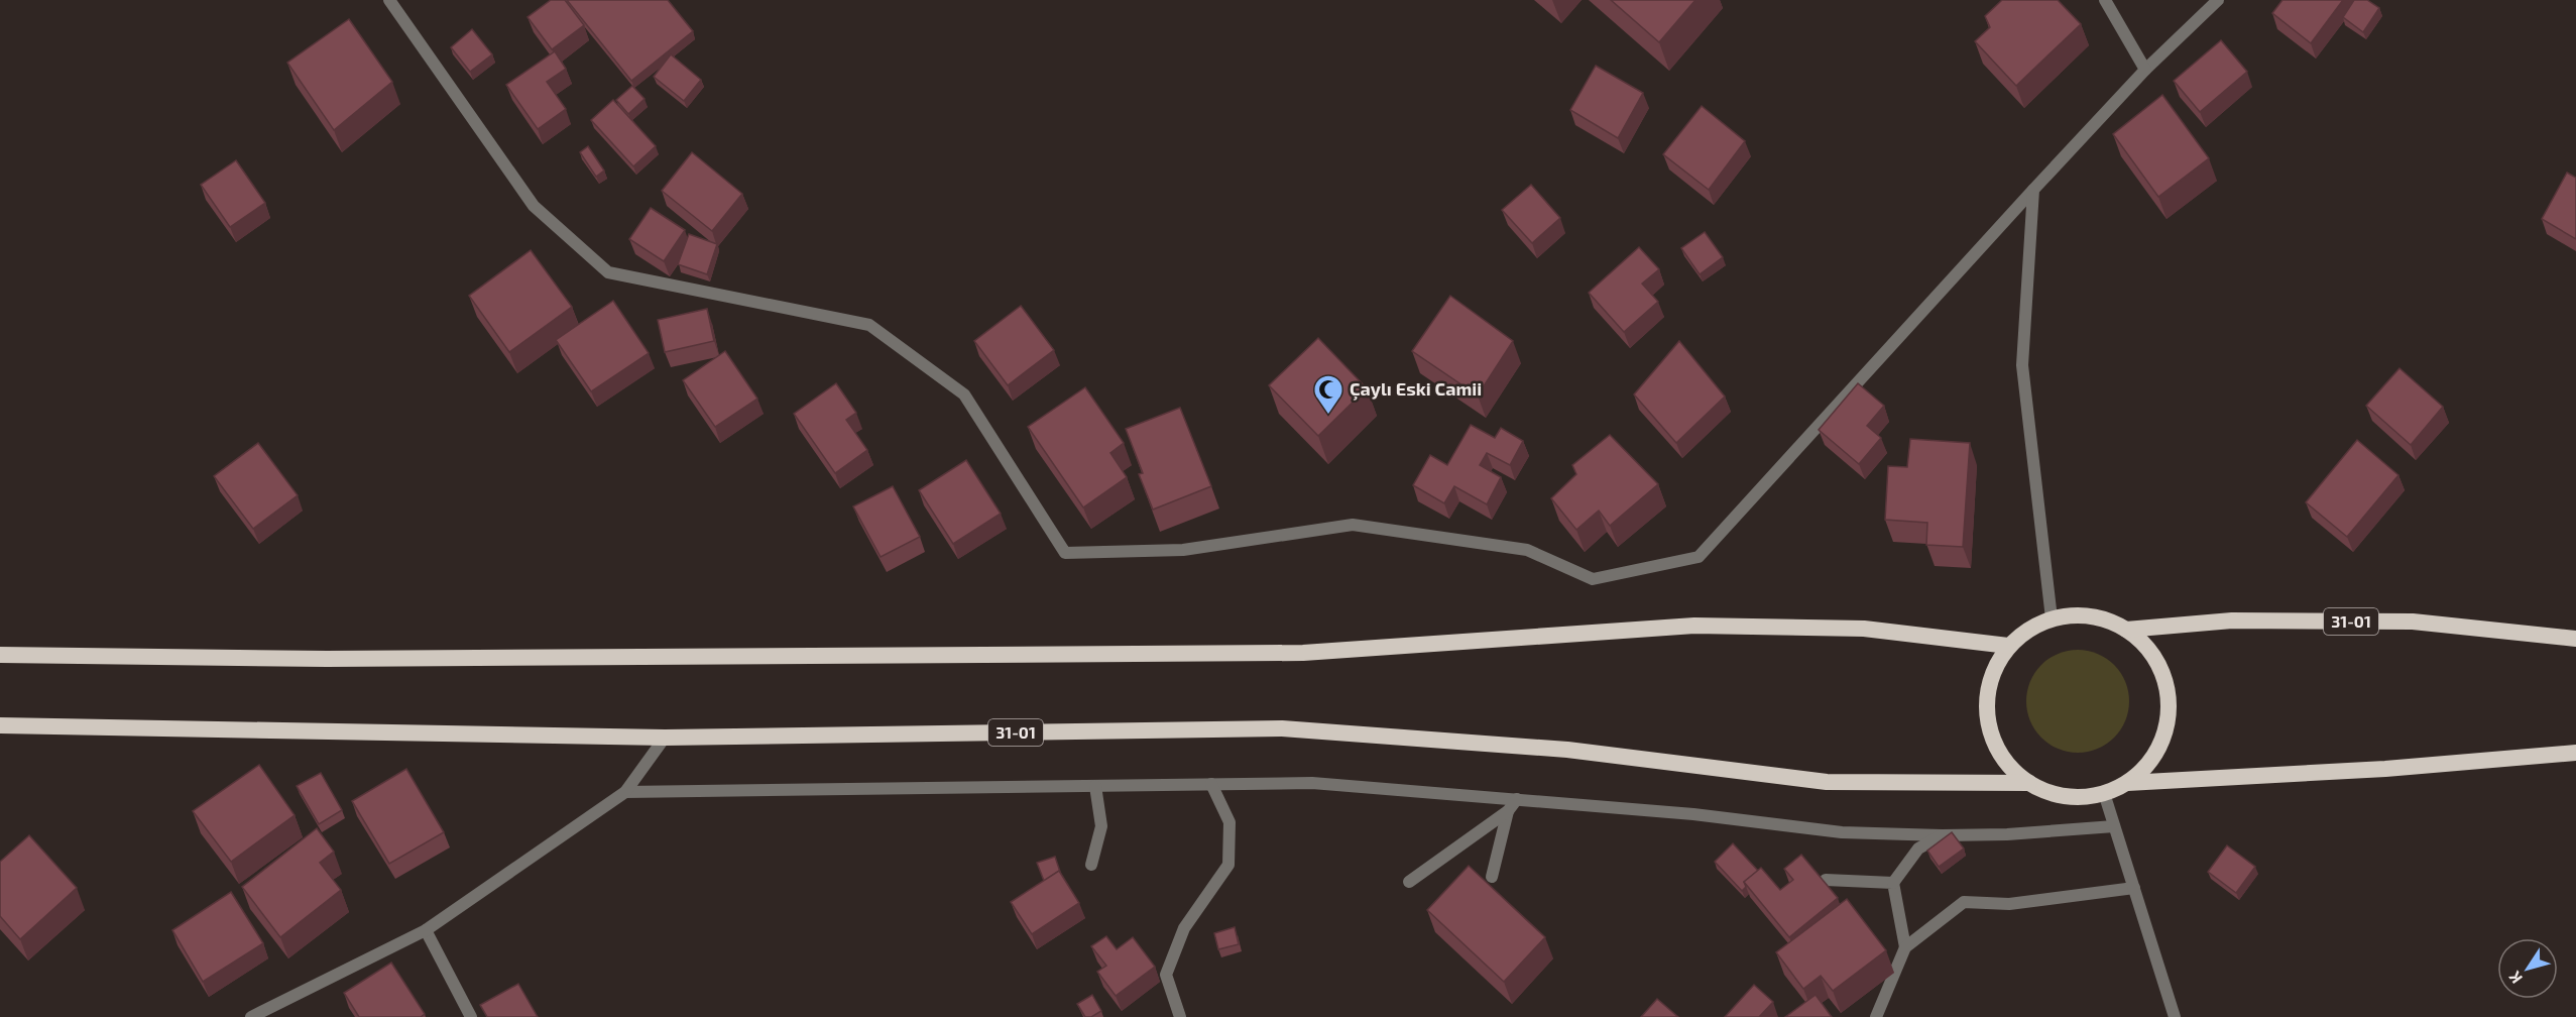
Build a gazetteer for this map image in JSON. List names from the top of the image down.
{
  "streets": {
    "highway": ["31-01"]
  },
  "places": {
    "mosque": ["Çaylı Eski Camii"]
  },
  "north": "bottom left"
}
